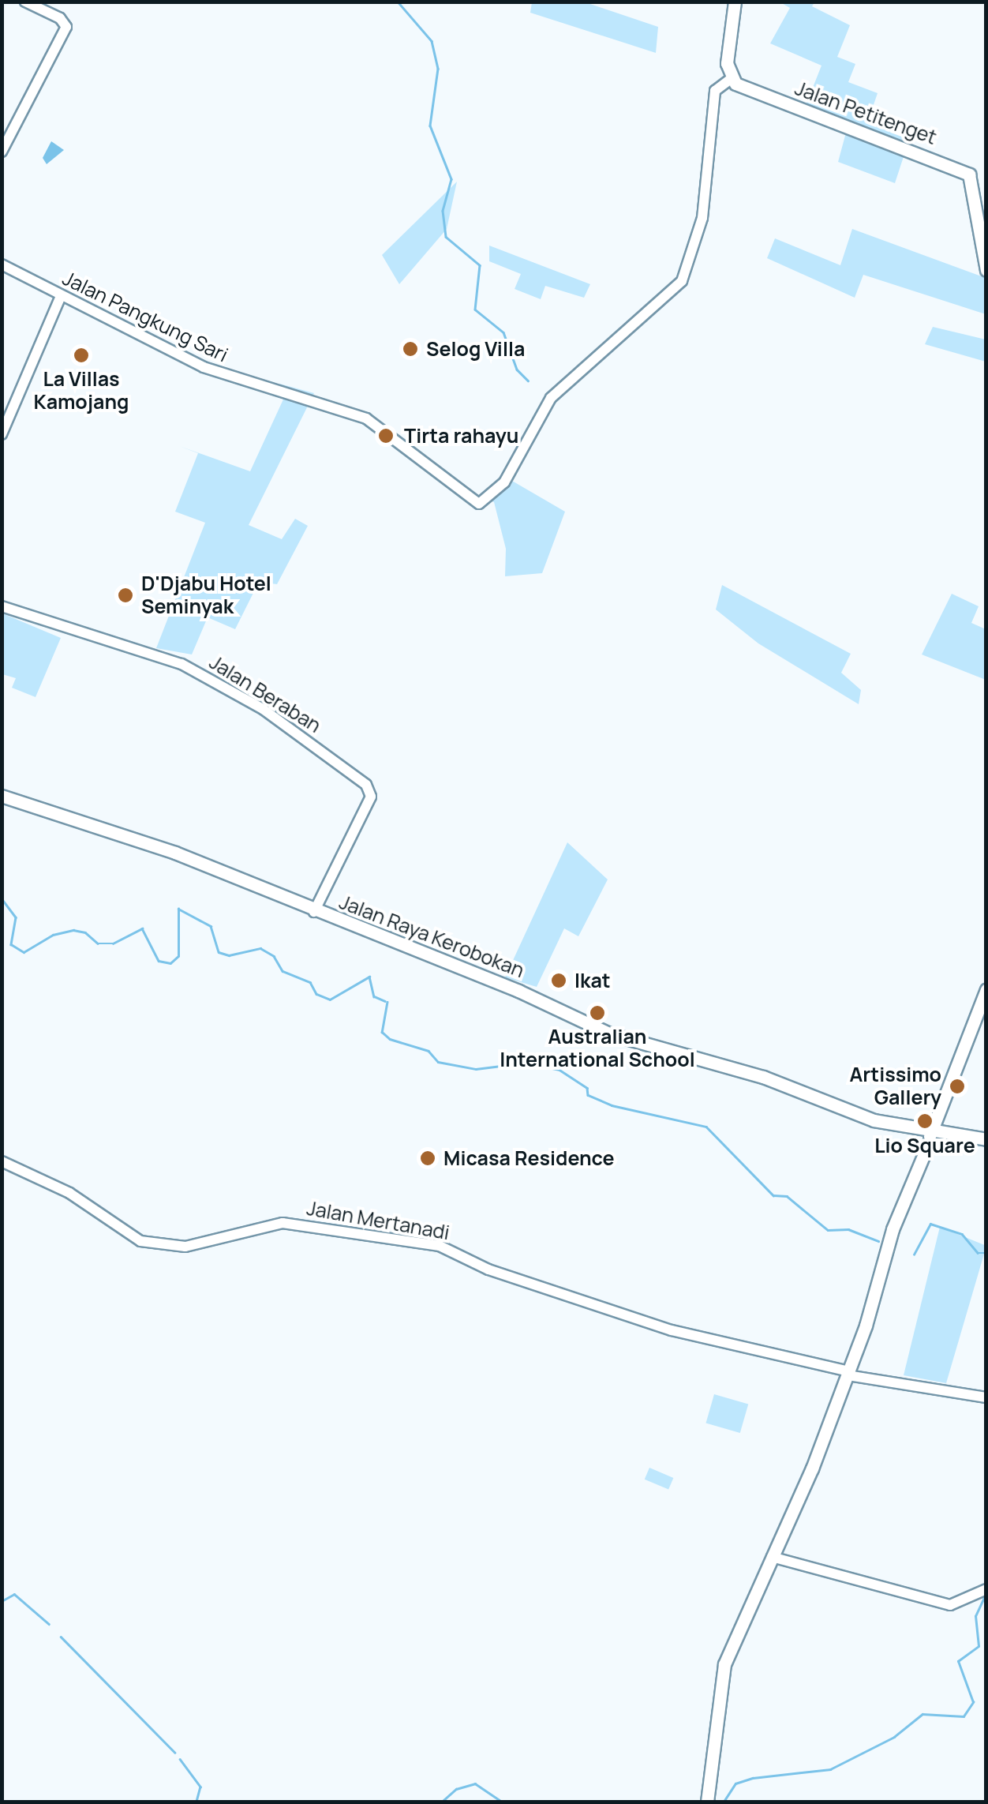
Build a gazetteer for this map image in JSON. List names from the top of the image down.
{
  "streets": {
    "main road": ["Jalan Petitenget", "Jalan Raya Kerobokan"],
    "street": ["Jalan Pangkung Sari", "Jalan Beraban", "Jalan Mertanadi"]
  },
  "crossings": [
    ["Jalan Petitenget", "Jalan Pangkung Sari"],
    ["Jalan Beraban", "Jalan Raya Kerobokan"]
  ],
  "places": [
    "Selog Villa",
    "La Villas Kamojang",
    "Tirta rahayu",
    "D'Djabu Hotel Seminyak",
    "Ikat",
    "Australian International School",
    "Artissimo Gallery",
    "Lio Square",
    "Micasa Residence"
  ]
}
